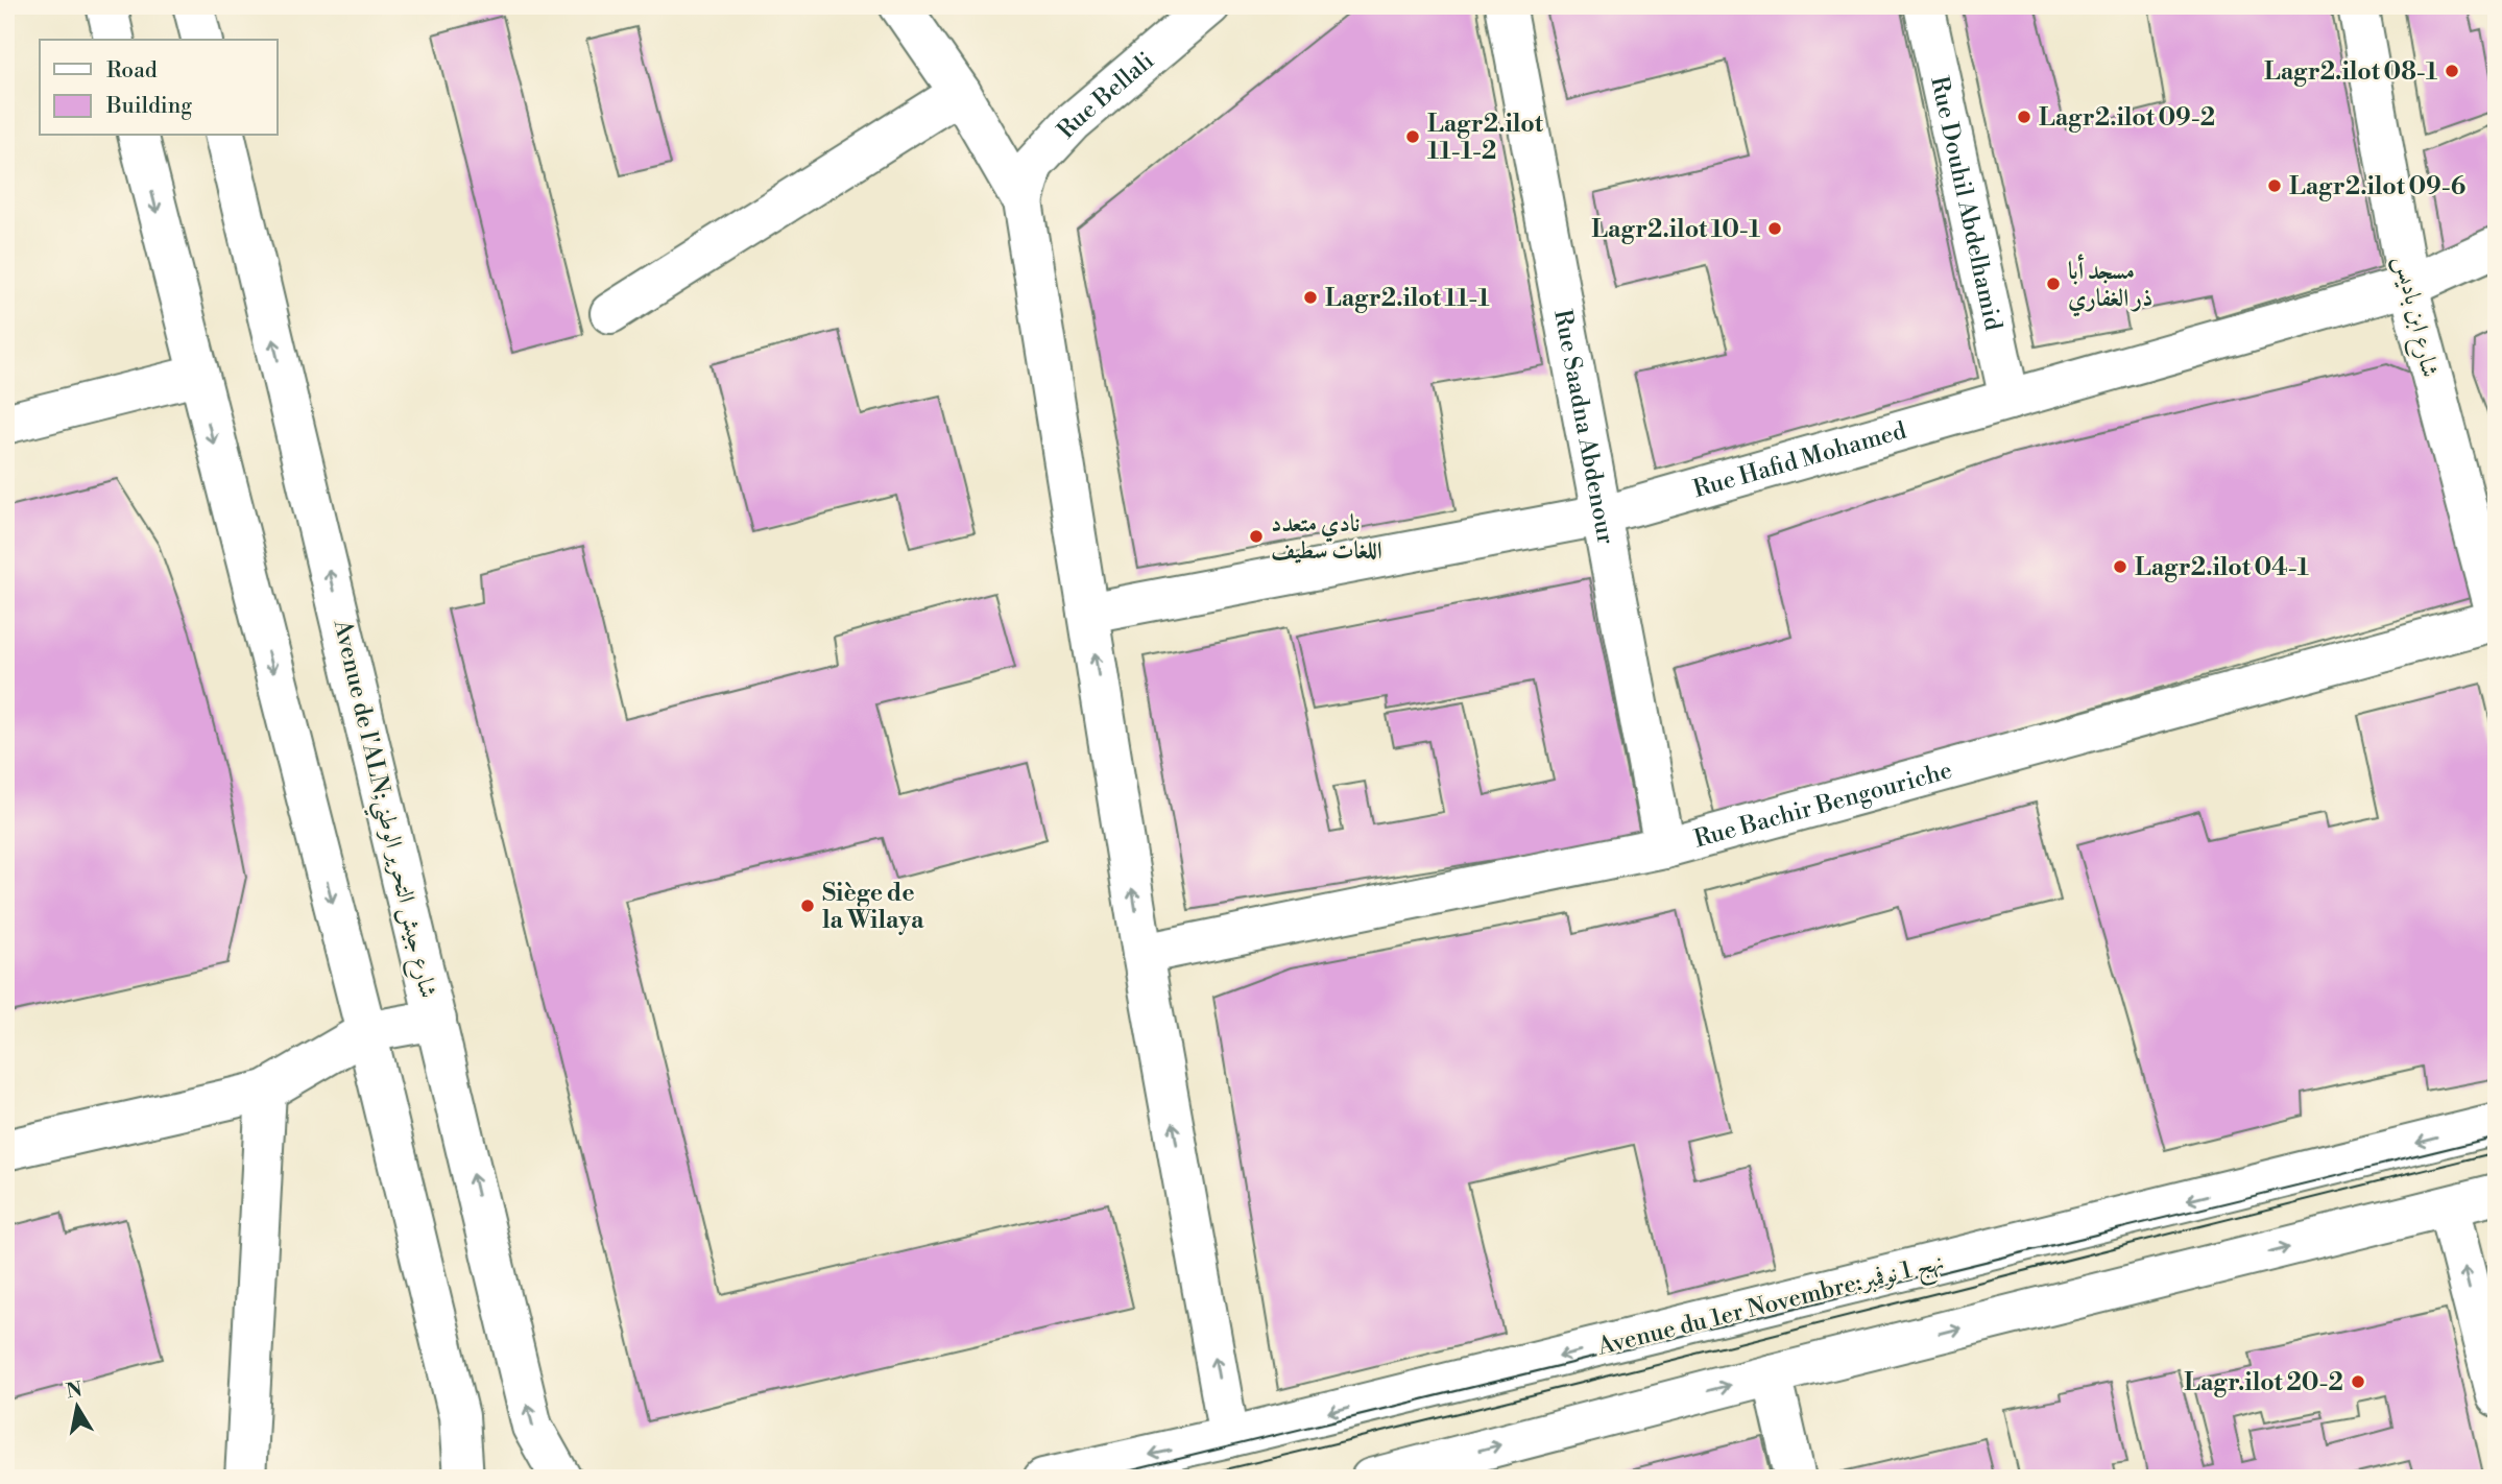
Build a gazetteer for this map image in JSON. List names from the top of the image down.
{
  "streets": {
    "street": [
      "Rue Bellali",
      "Rue Douhil Abdelhamid",
      "شارع ابن باديس",
      "Rue Saadna Abdenour",
      "Rue Hafid Mohamed",
      "Rue Bachir Bengouriche",
      "Avenue de l'ALN;شارع جيش التحرير الوطني",
      "Avenue du 1er Novembre;نهج 1 نوفمبر"
    ]
  },
  "crossings": [
    ["Rue Douhil Abdelhamid", "Rue Hafid Mohamed"],
    ["شارع ابن باديس", "Rue Hafid Mohamed"],
    ["شارع ابن باديس", "Rue Bachir Bengouriche"],
    ["Rue Saadna Abdenour", "Rue Hafid Mohamed"],
    ["Rue Saadna Abdenour", "Rue Bachir Bengouriche"]
  ],
  "places": [
    "Lagr2.ilot 08-1",
    "Lagr2.ilot 09-2",
    "Lagr2.ilot 11-1-2",
    "Lagr2.ilot 09-6",
    "Lagr2.ilot 10-1",
    "مسجد أبا ذر الغفاري",
    "Lagr2.ilot 11-1",
    "نادي متعدد اللغات سطيف",
    "Lagr2.ilot 04-1",
    "Siège de la Wilaya",
    "Lagr.ilot 20-2"
  ],
  "legend": ["Road", "Building"],
  "north": "top"
}
